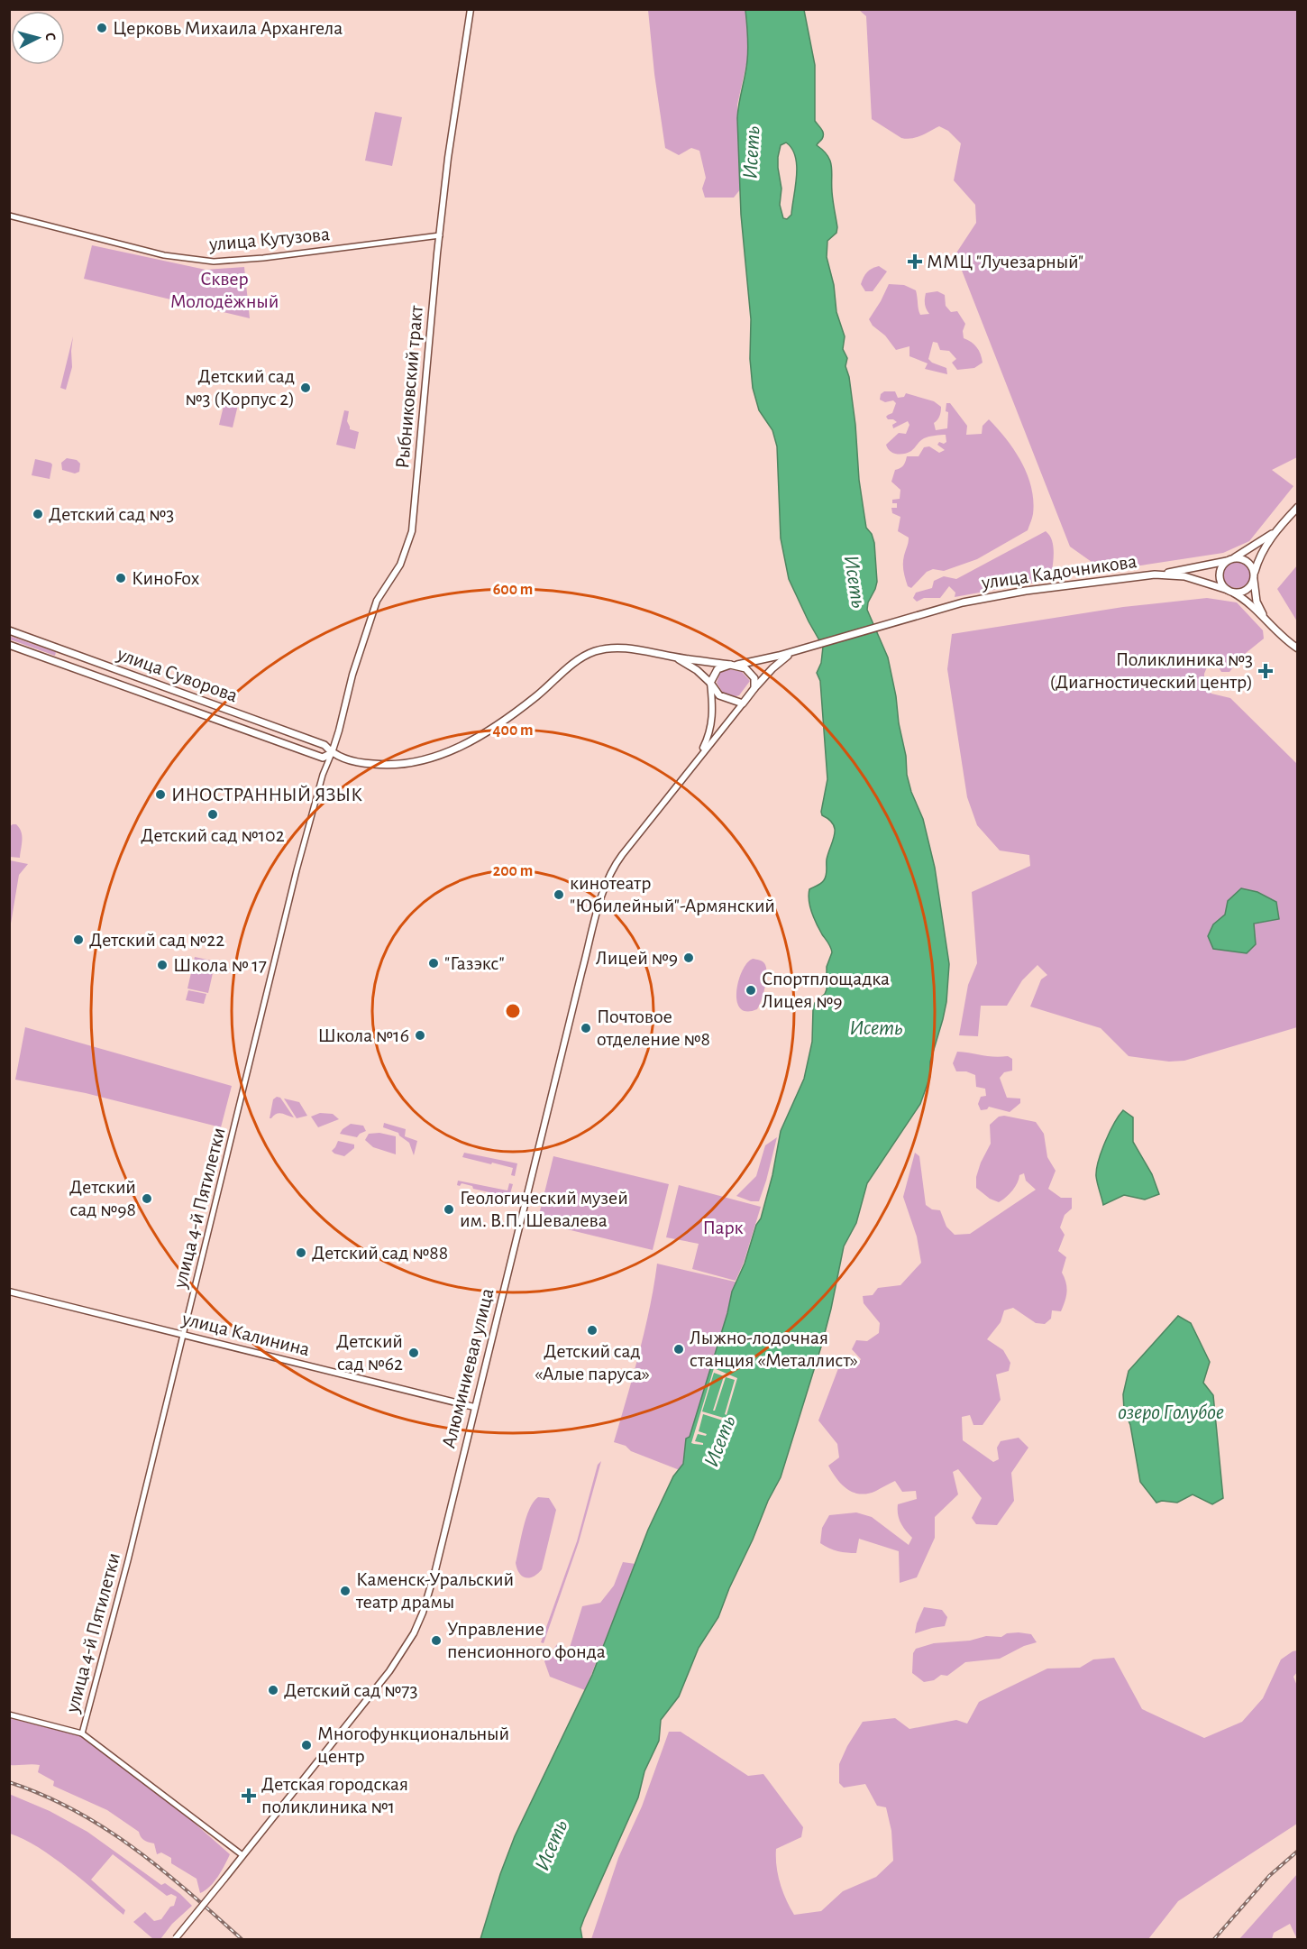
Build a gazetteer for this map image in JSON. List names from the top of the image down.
{
  "streets": {
    "main road": [
      "Рыбниковский тракт",
      "улица Кадочникова",
      "улица Суворова",
      "улица Калинина",
      "Алюминиевая улица"
    ],
    "street": ["улица Кутузова", "улица 4-й Пятилетки"]
  },
  "crossings": [
    ["улица Кутузова", "Рыбниковский тракт"],
    ["Рыбниковский тракт", "улица Суворова"],
    ["Рыбниковский тракт", "улица 4-й Пятилетки"],
    ["улица Суворова", "улица 4-й Пятилетки"],
    ["улица 4-й Пятилетки", "улица Калинина"],
    ["улица Калинина", "Алюминиевая улица"]
  ],
  "water": ["Исеть", "озеро Голубое"],
  "parks": ["Сквер Молодёжный", "Парк"],
  "places": {
    "other": [
      "Церковь Михаила Архангела",
      "Детский сад №3 (Корпус 2)",
      "Детский сад №3",
      "КиноFox",
      "ИНОСТРАННЫЙ ЯЗЫК",
      "Детский сад №102",
      "кинотеатр \"Юбилейный\"-Армянский",
      "Детский сад №22",
      "Лицей №9",
      "\"Газэкс\"",
      "Школа № 17",
      "Спортплощадка Лицея №9",
      "Почтовое отделение №8",
      "Школа №16",
      "Детский сад №98",
      "Геологический музей им. В.П. Шевалева",
      "Детский сад №88",
      "Детский сад «Алые паруса»",
      "Лыжно-лодочная станция «Металлист»",
      "Детский сад №62",
      "Каменск-Уральский театр драмы",
      "Управление пенсионного фонда",
      "Детский сад №73",
      "Многофункциональный центр"
    ],
    "health": ["ММЦ \"Лучезарный\"", "Поликлиника №3 (Диагностический центр)", "Детская городская поликлиника №1"]
  },
  "north": "right",
  "rings": ["600 m", "400 m", "200 m"]
}
